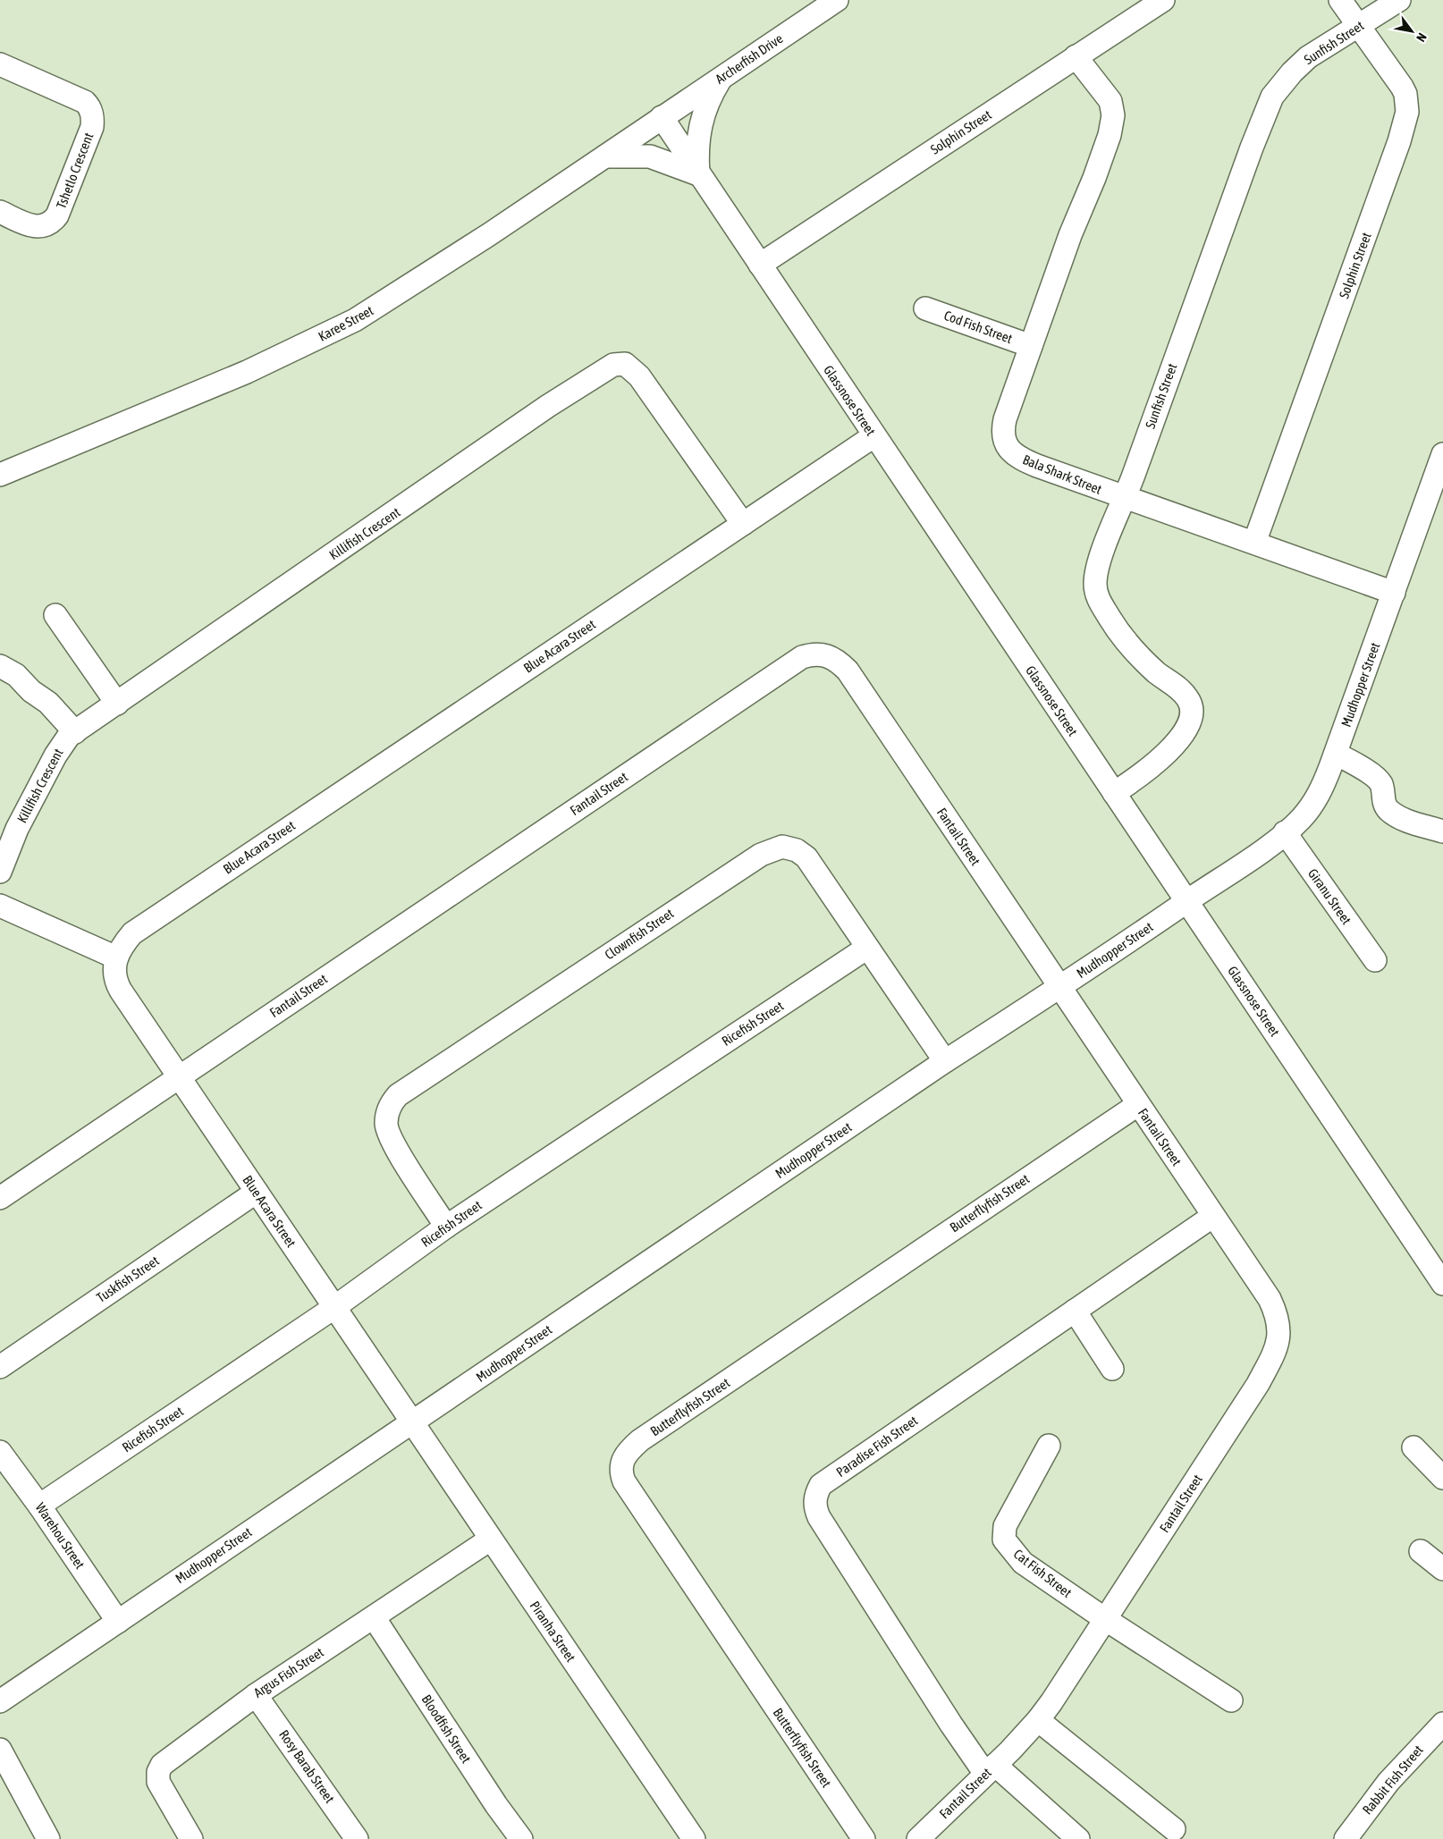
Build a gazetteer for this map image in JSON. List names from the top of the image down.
{
  "streets": {
    "street": [
      "Sunfish Street",
      "Archerfish Drive",
      "Solphin Street",
      "Tshetlo Crescent",
      "Karee Street",
      "Cod Fish Street",
      "Glassnose Street",
      "Bala Shark Street",
      "Killifish Crescent",
      "Blue Acara Street",
      "Mudhopper Street",
      "Fantail Street",
      "Giranu Street",
      "Clownfish Street",
      "Ricefish Street",
      "Butterflyfish Street",
      "Tuskfish Street",
      "Paradise Fish Street",
      "Warehou Street",
      "Cat Fish Street",
      "Piranha Street",
      "Argus Fish Street",
      "Bloodfish Street",
      "Rosy Barab Street",
      "Rabbit Fish Street"
    ]
  },
  "crossings": [
    ["Sunfish Street", "Solphin Street"],
    ["Sunfish Street", "Glassnose Street"],
    ["Sunfish Street", "Bala Shark Street"],
    ["Archerfish Drive", "Karee Street"],
    ["Archerfish Drive", "Glassnose Street"],
    ["Solphin Street", "Glassnose Street"],
    ["Solphin Street", "Bala Shark Street"],
    ["Karee Street", "Glassnose Street"],
    ["Cod Fish Street", "Bala Shark Street"],
    ["Glassnose Street", "Blue Acara Street"],
    ["Glassnose Street", "Mudhopper Street"],
    ["Bala Shark Street", "Mudhopper Street"],
    ["Killifish Crescent", "Blue Acara Street"],
    ["Blue Acara Street", "Mudhopper Street"],
    ["Blue Acara Street", "Fantail Street"],
    ["Blue Acara Street", "Ricefish Street"],
    ["Blue Acara Street", "Tuskfish Street"],
    ["Blue Acara Street", "Piranha Street"],
    ["Mudhopper Street", "Fantail Street"],
    ["Mudhopper Street", "Giranu Street"],
    ["Mudhopper Street", "Clownfish Street"],
    ["Mudhopper Street", "Warehou Street"],
    ["Mudhopper Street", "Piranha Street"],
    ["Fantail Street", "Butterflyfish Street"],
    ["Fantail Street", "Paradise Fish Street"],
    ["Fantail Street", "Cat Fish Street"],
    ["Clownfish Street", "Ricefish Street"],
    ["Ricefish Street", "Warehou Street"],
    ["Piranha Street", "Argus Fish Street"],
    ["Argus Fish Street", "Bloodfish Street"],
    ["Argus Fish Street", "Rosy Barab Street"]
  ],
  "north": "bottom right"
}
